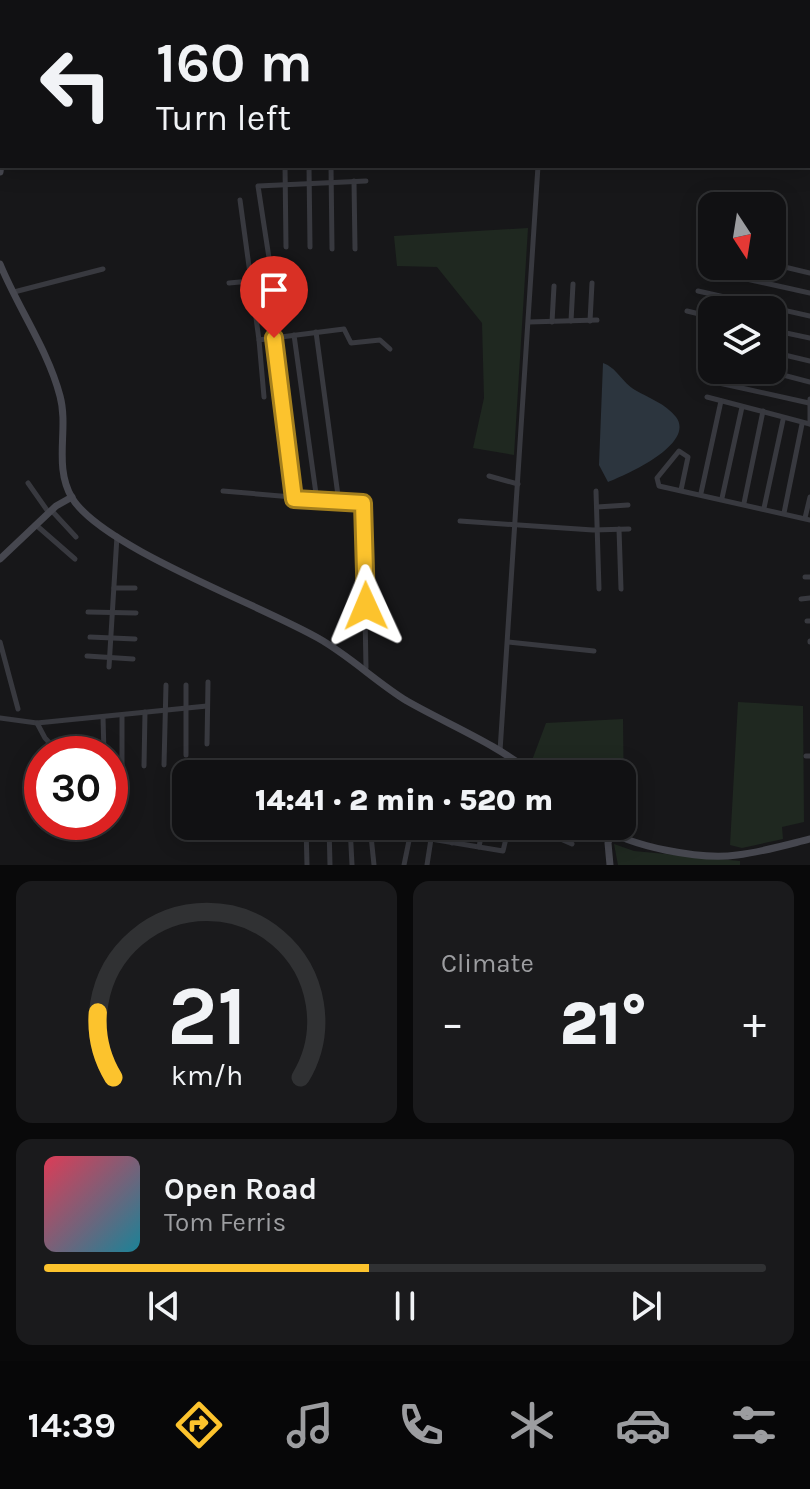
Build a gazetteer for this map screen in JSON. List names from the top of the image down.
{
  "north": "bottom",
  "page": {
    "turn": ["160 m", "Turn left"],
    "limit": "30",
    "trip": "14:41 · 2 min · 520 m",
    "tile": "Climate",
    "heat": ["−", "21°", "+"],
    "song": ["Open Road", "Tom Ferris"],
    "tabs": "14:39",
    "gauge": ["21", "km/h"]
  }
}
